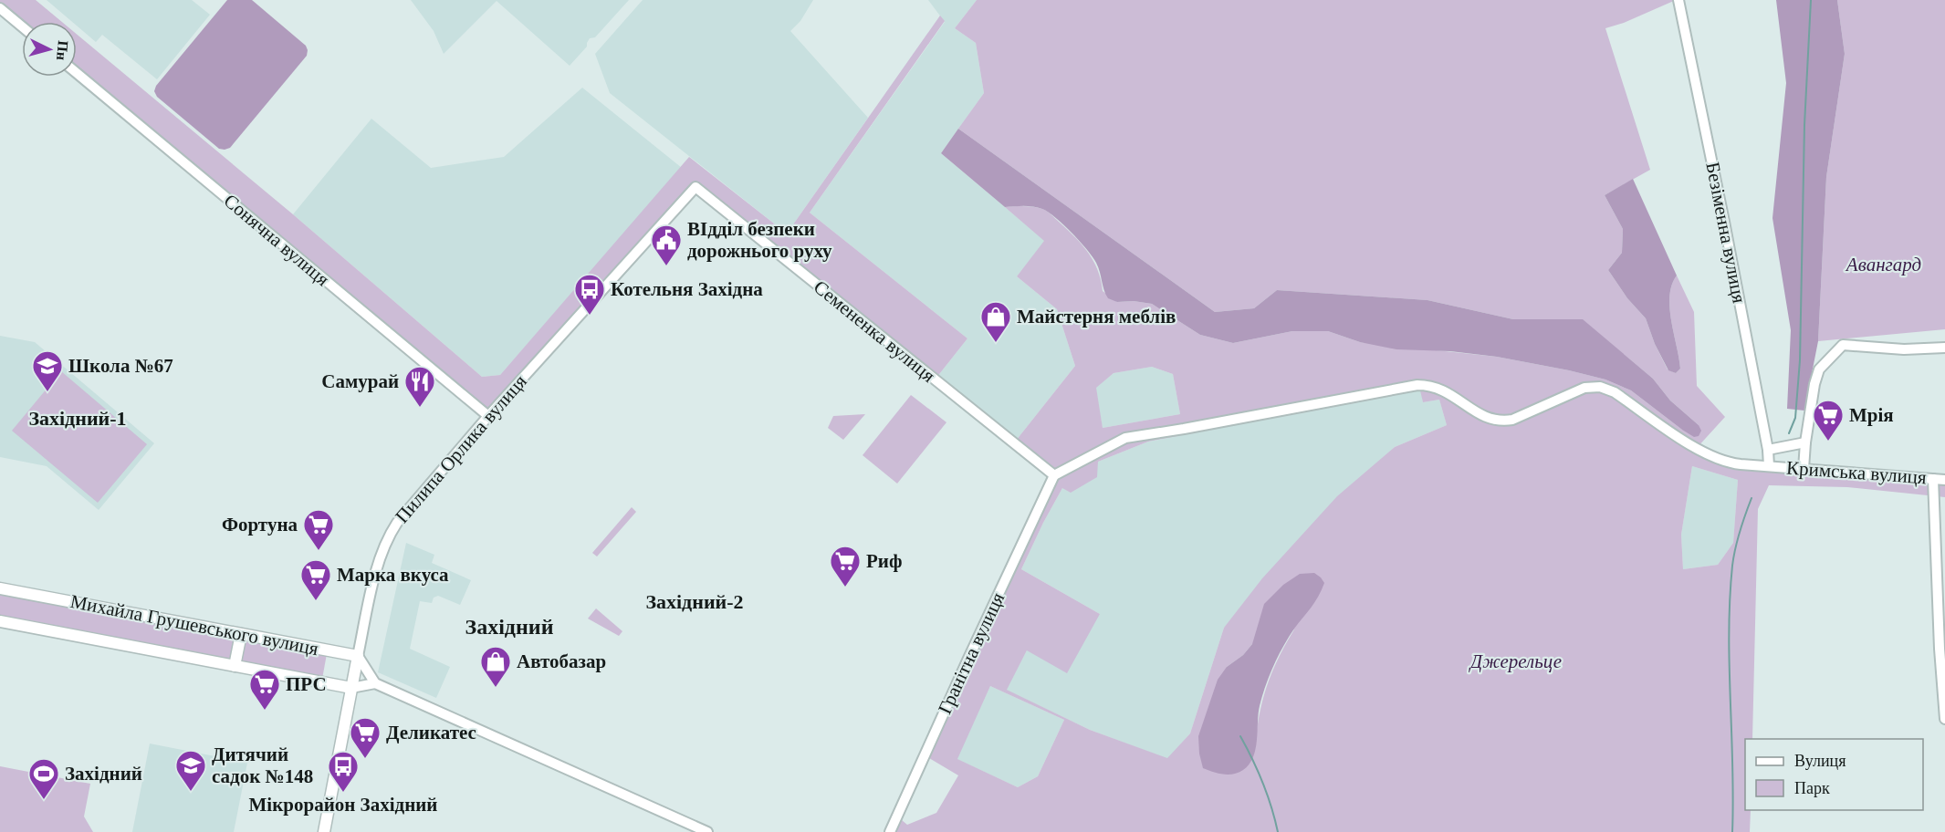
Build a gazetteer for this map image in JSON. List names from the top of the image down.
{
  "streets": {
    "street": [
      "Безіменна вулиця",
      "Сонячна вулиця",
      "Семененка вулиця",
      "Пилипа Орлика вулиця",
      "Кримська вулиця",
      "Михайла Грушевського вулиця",
      "Гранітна вулиця"
    ]
  },
  "crossings": [
    ["Безіменна вулиця", "Кримська вулиця"],
    ["Сонячна вулиця", "Пилипа Орлика вулиця"],
    ["Семененка вулиця", "Пилипа Орлика вулиця"],
    ["Семененка вулиця", "Кримська вулиця"],
    ["Семененка вулиця", "Гранітна вулиця"],
    ["Пилипа Орлика вулиця", "Михайла Грушевського вулиця"],
    ["Кримська вулиця", "Гранітна вулиця"]
  ],
  "districts": ["Західний-1", "Західний-2", "Західний"],
  "parks": ["Авангард", "Джерельце"],
  "places": {
    "public building": ["ВІдділ безпеки дорожнього руху"],
    "bus stop": ["Котельня Західна", "Мікрорайон Західний"],
    "shop": ["Майстерня меблів", "Автобазар"],
    "school or university": ["Школа №67", "Дитячий садок №148"],
    "restaurant": ["Самурай"],
    "supermarket": [
      "Мрія",
      "Фортуна",
      "Риф",
      "Марка вкуса",
      "ПРС",
      "Деликатес"
    ],
    "sports": ["Західний"]
  },
  "legend": ["Вулиця", "Парк"],
  "north": "right"
}
